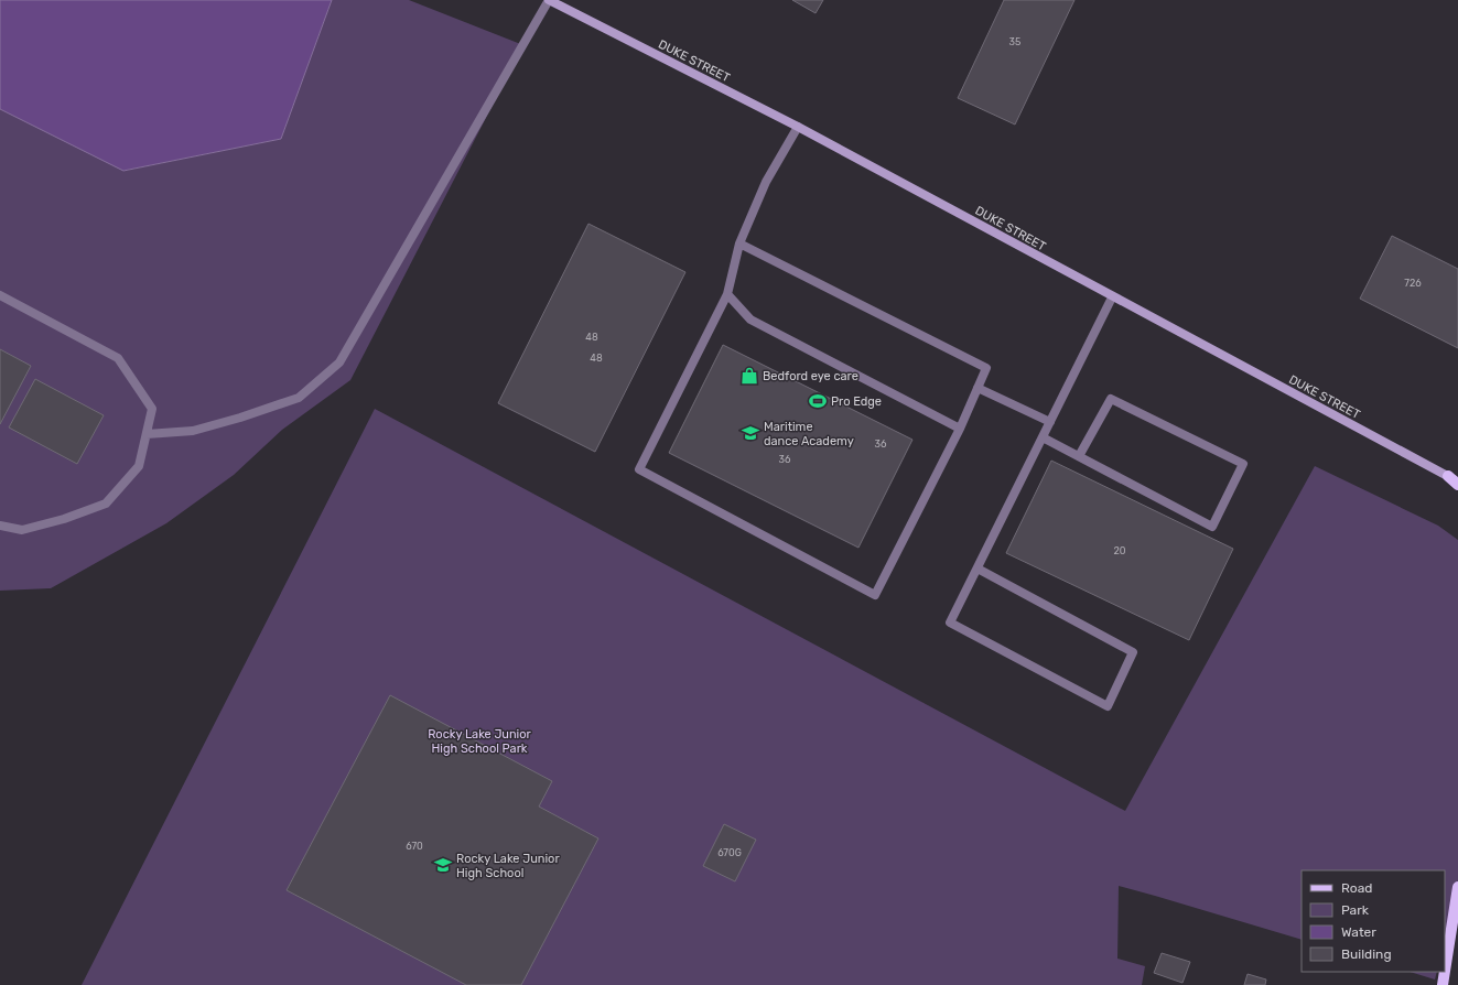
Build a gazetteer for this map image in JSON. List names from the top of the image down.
{
  "streets": {
    "main road": ["DUKE STREET"]
  },
  "parks": ["Rocky Lake Junior High School Park"],
  "places": {
    "shop": ["Bedford eye care"],
    "sports": ["Pro Edge"],
    "school or university": ["Maritime dance Academy", "Rocky Lake Junior High School"]
  },
  "house_numbers": [
    "35",
    "726",
    "48",
    "48",
    "36",
    "36",
    "20",
    "670",
    "670G"
  ],
  "legend": [
    "Road",
    "Park",
    "Water",
    "Building"
  ]
}
